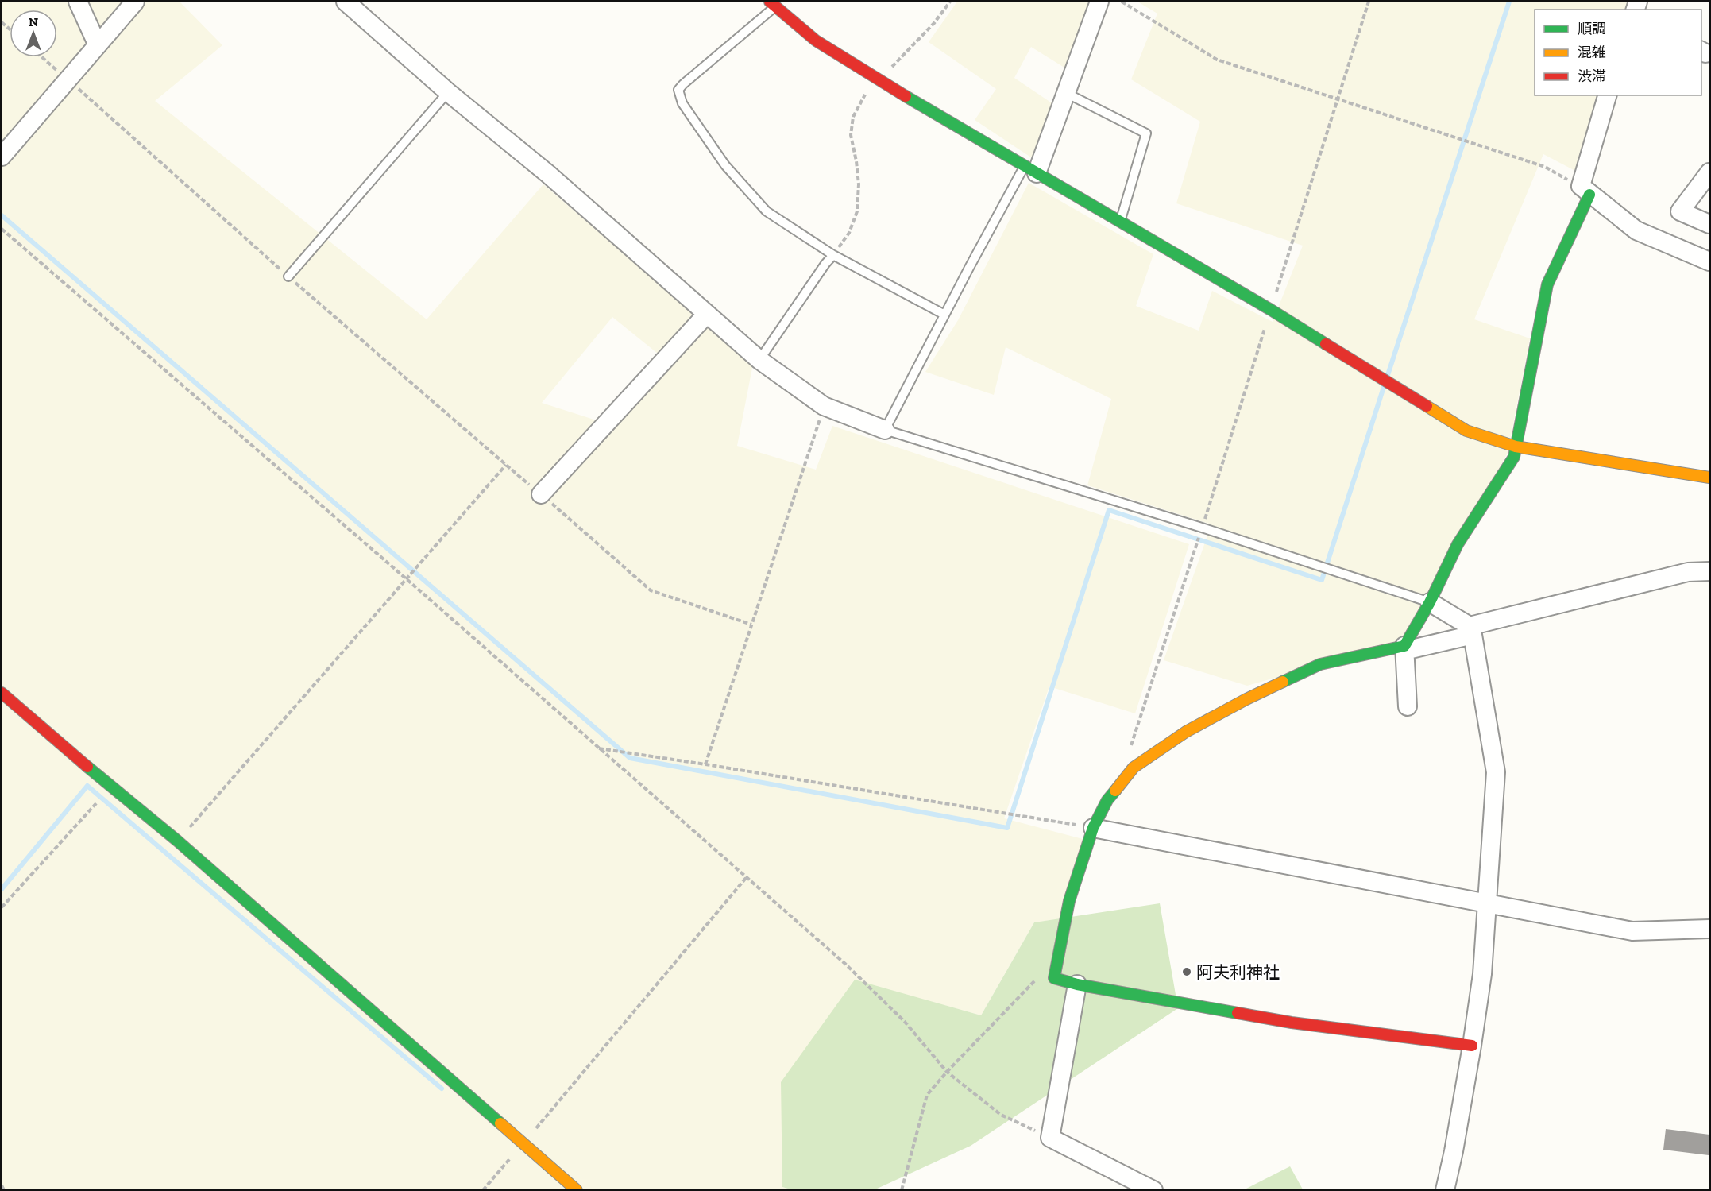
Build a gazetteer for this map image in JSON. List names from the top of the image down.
{
  "places": ["阿夫利神社"],
  "legend": ["順調", "混雑", "渋滞"],
  "north": "top"
}
